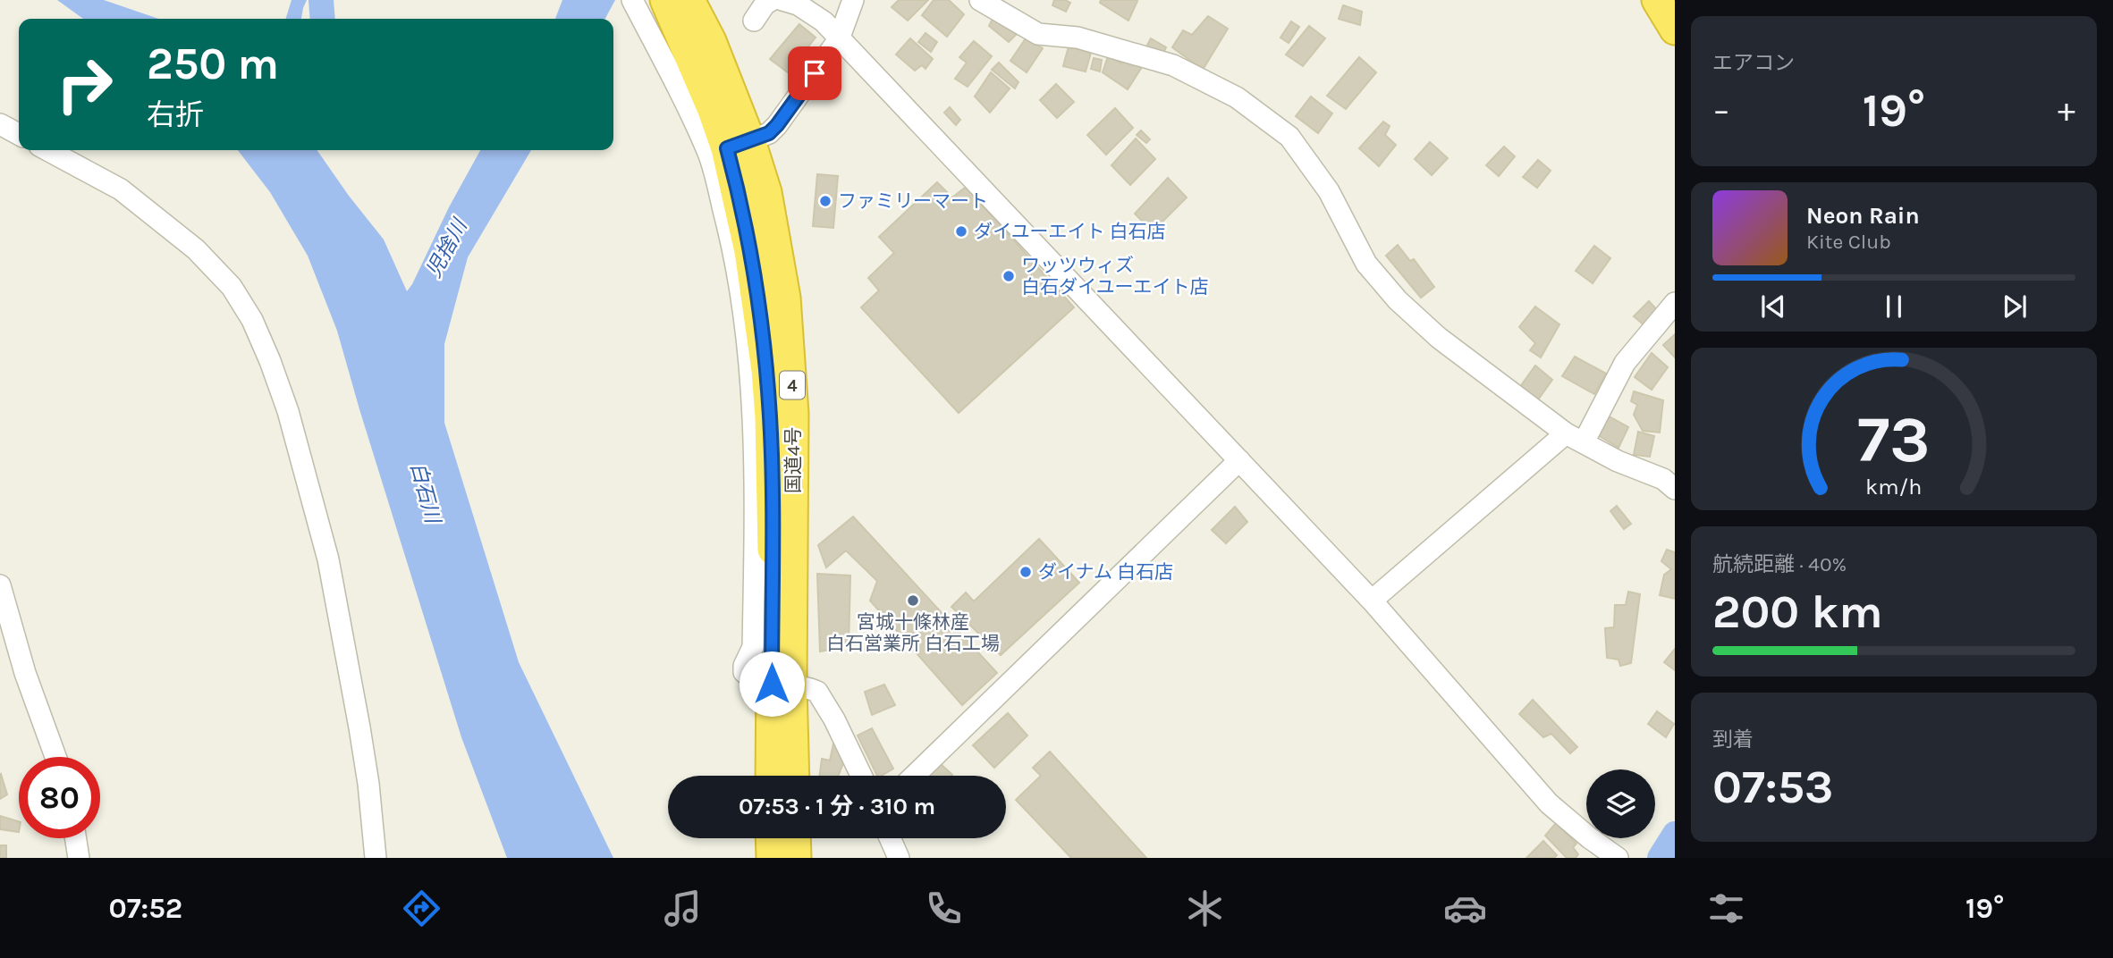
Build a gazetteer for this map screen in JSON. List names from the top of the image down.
{
  "streets": {
    "highway": ["4", "国道4号"]
  },
  "water": ["児捨川", "白石川"],
  "places": [
    "ファミリーマート",
    "ダイユーエイト 白石店",
    "ワッツウィズ 白石ダイユーエイト店",
    "ダイナム 白石店",
    "宮城十條林産 白石営業所 白石工場"
  ],
  "page": {
    "tile": [
      "エアコン",
      ["航続距離 · 40%", "200 km"],
      ["到着", "07:53"]
    ],
    "turn": ["250 m", "右折"],
    "heat": ["−", "19°", "+"],
    "song": ["Neon Rain", "Kite Club"],
    "limit": "80",
    "trip": "07:53 · 1 分 · 310 m",
    "tabs": ["07:52", "19°"],
    "gauge": ["73", "km/h"]
  }
}
